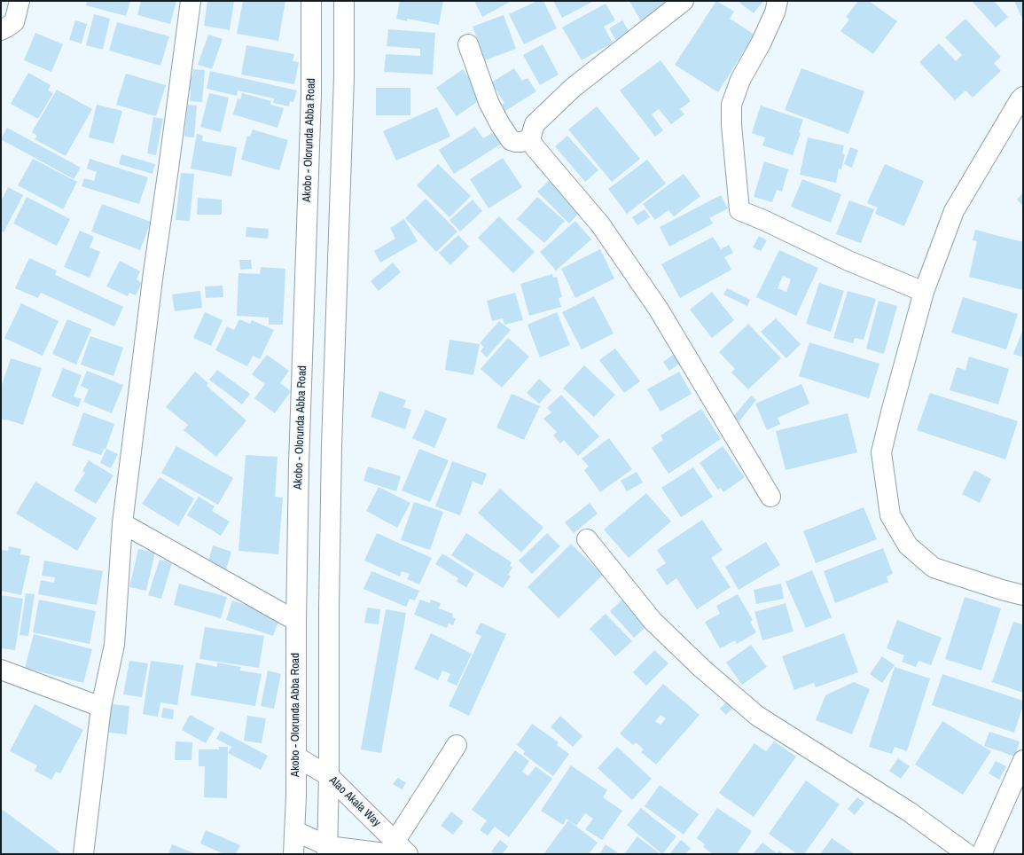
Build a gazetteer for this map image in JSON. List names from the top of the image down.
{
  "streets": {
    "street": ["Akobo - Olorunda Abba Road", "Alao Akala Way"]
  },
  "crossings": [
    ["Akobo - Olorunda Abba Road", "Alao Akala Way"]
  ]
}
